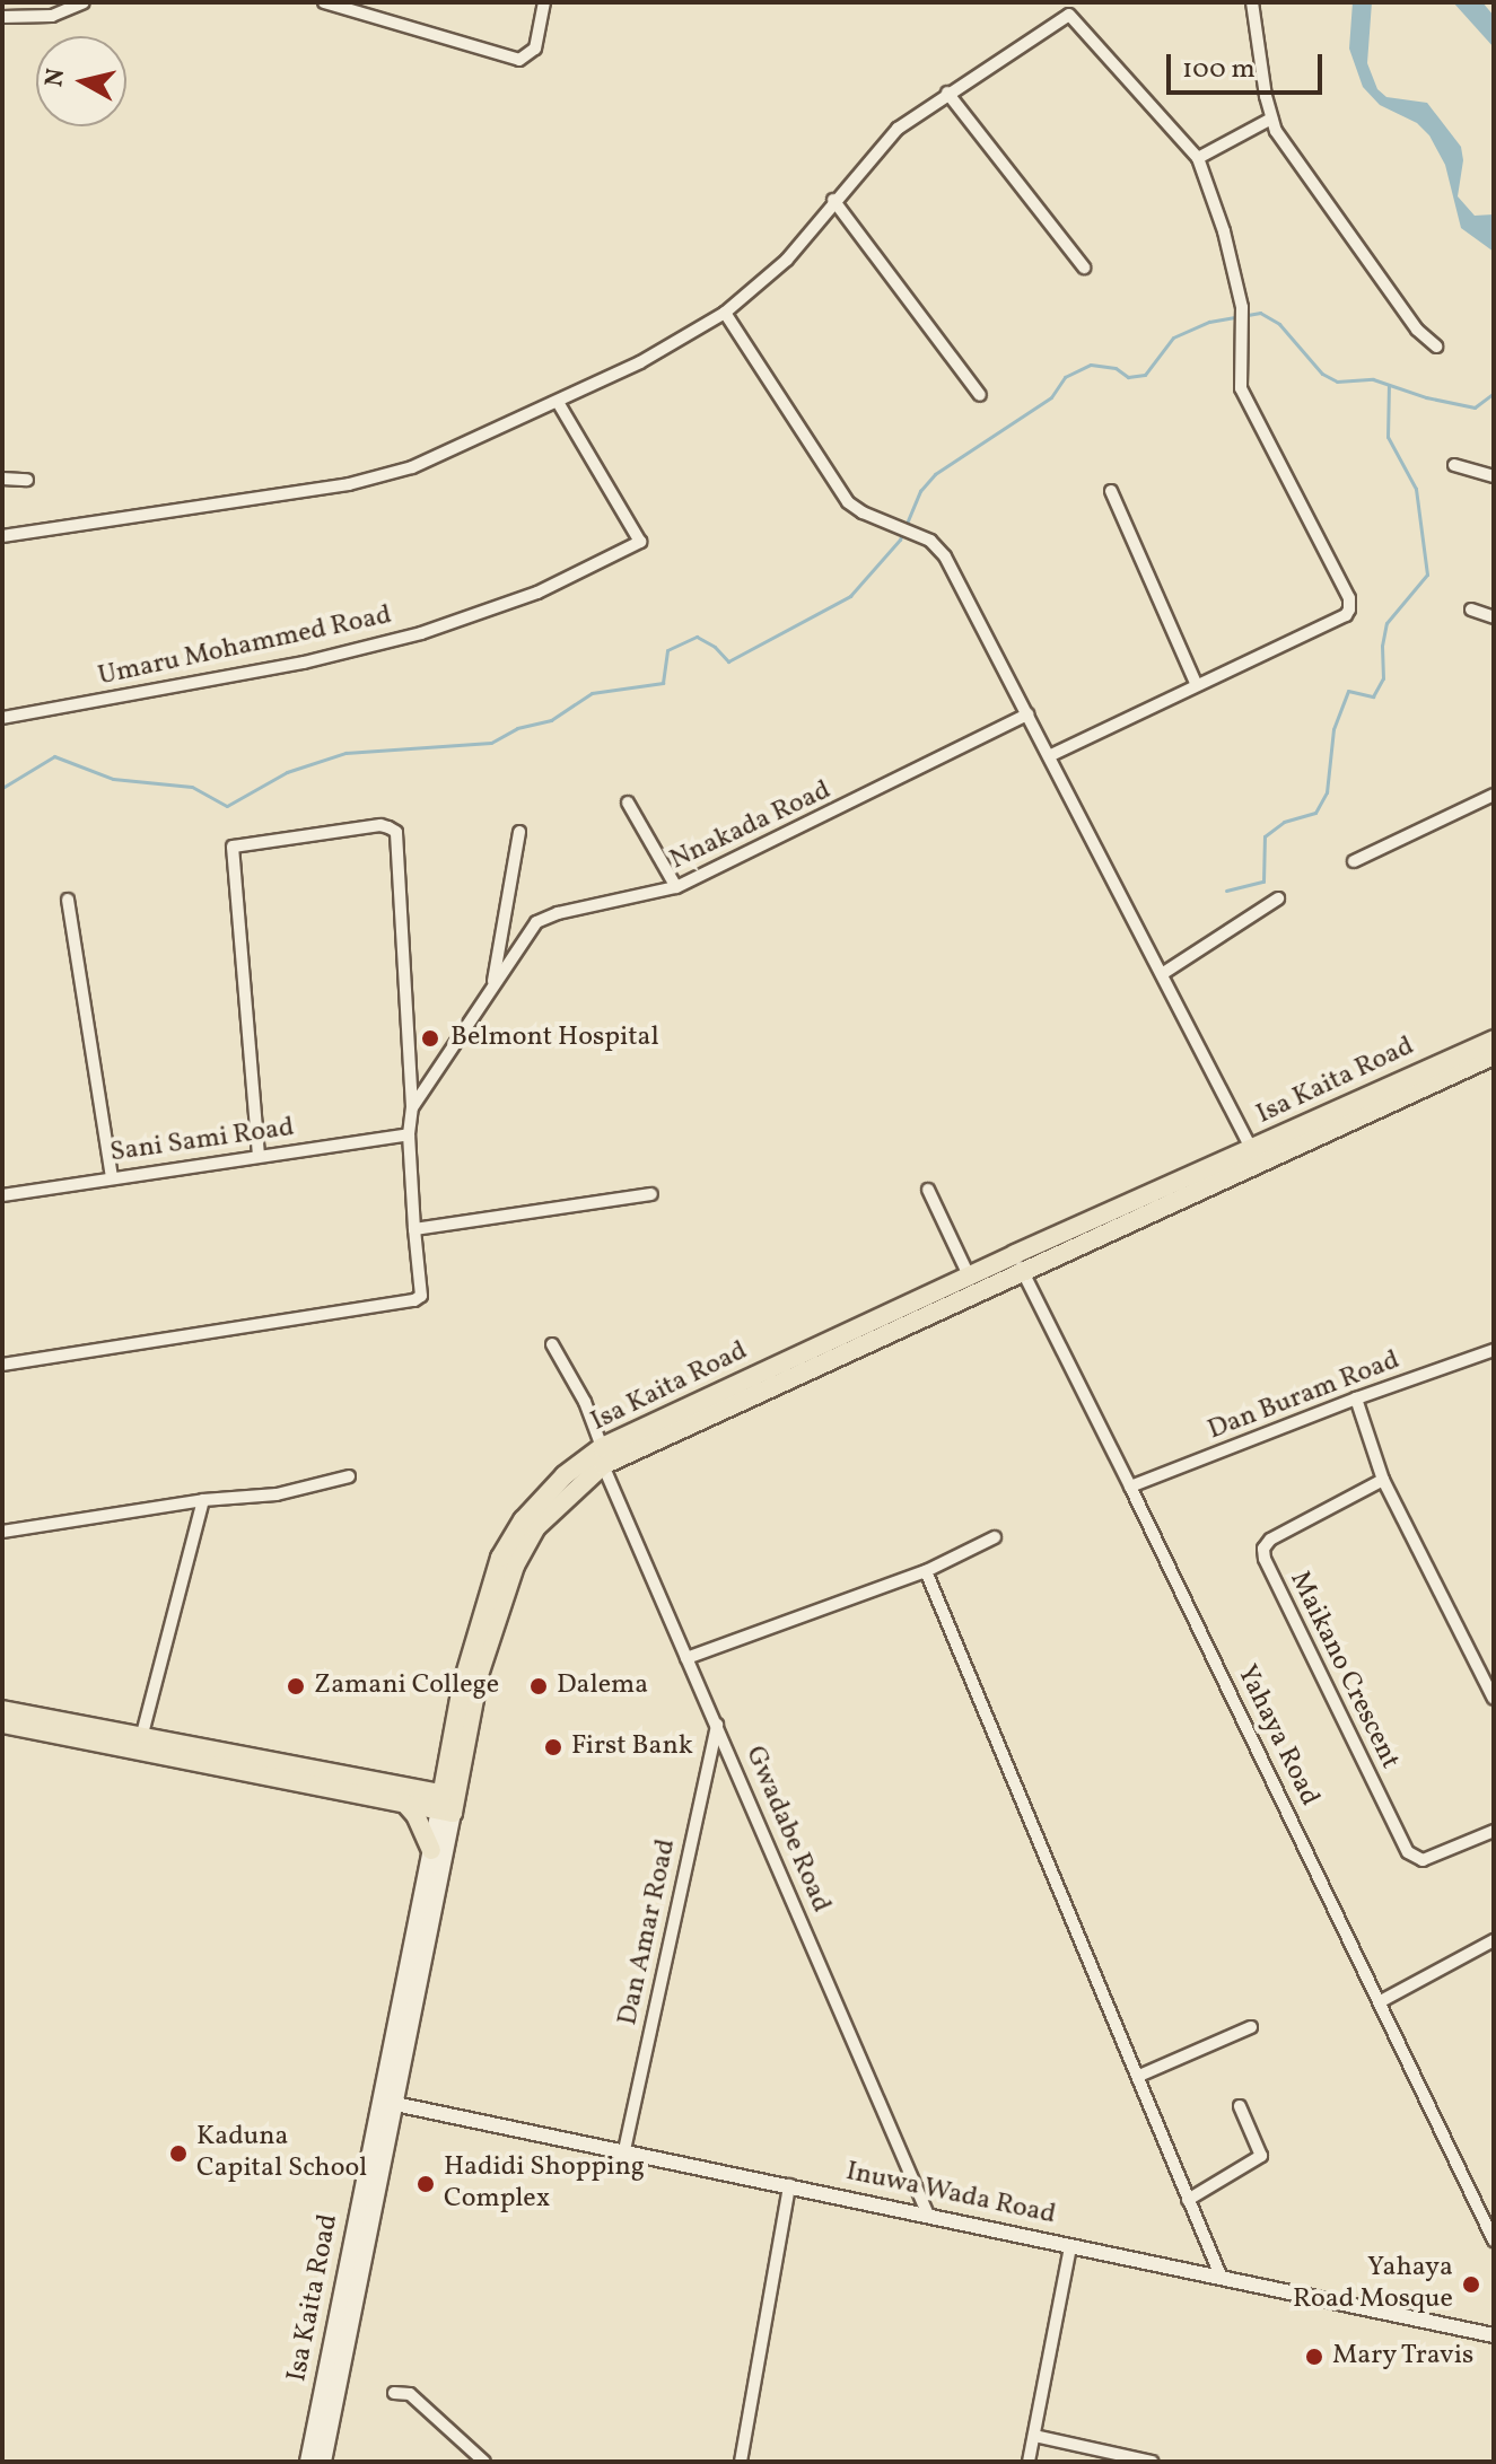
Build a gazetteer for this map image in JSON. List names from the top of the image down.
{
  "streets": {
    "main road": ["Isa Kaita Road"],
    "street": [
      "Umaru Mohammed Road",
      "Nnakada Road",
      "Sani Sami Road",
      "Dan Buram Road",
      "Maikano Crescent",
      "Yahaya Road",
      "Gwadabe Road",
      "Dan Amar Road",
      "Inuwa Wada Road"
    ]
  },
  "crossings": [
    ["Isa Kaita Road", "Yahaya Road"],
    ["Isa Kaita Road", "Gwadabe Road"],
    ["Isa Kaita Road", "Inuwa Wada Road"],
    ["Dan Buram Road", "Yahaya Road"],
    ["Gwadabe Road", "Dan Amar Road"],
    ["Gwadabe Road", "Inuwa Wada Road"],
    ["Dan Amar Road", "Inuwa Wada Road"]
  ],
  "places": [
    "Belmont Hospital",
    "Zamani College",
    "Dalema",
    "First Bank",
    "Kaduna Capital School",
    "Hadidi Shopping Complex",
    "Yahaya Road Mosque",
    "Mary Travis"
  ],
  "scale_bar": "100 m",
  "north": "left"
}
